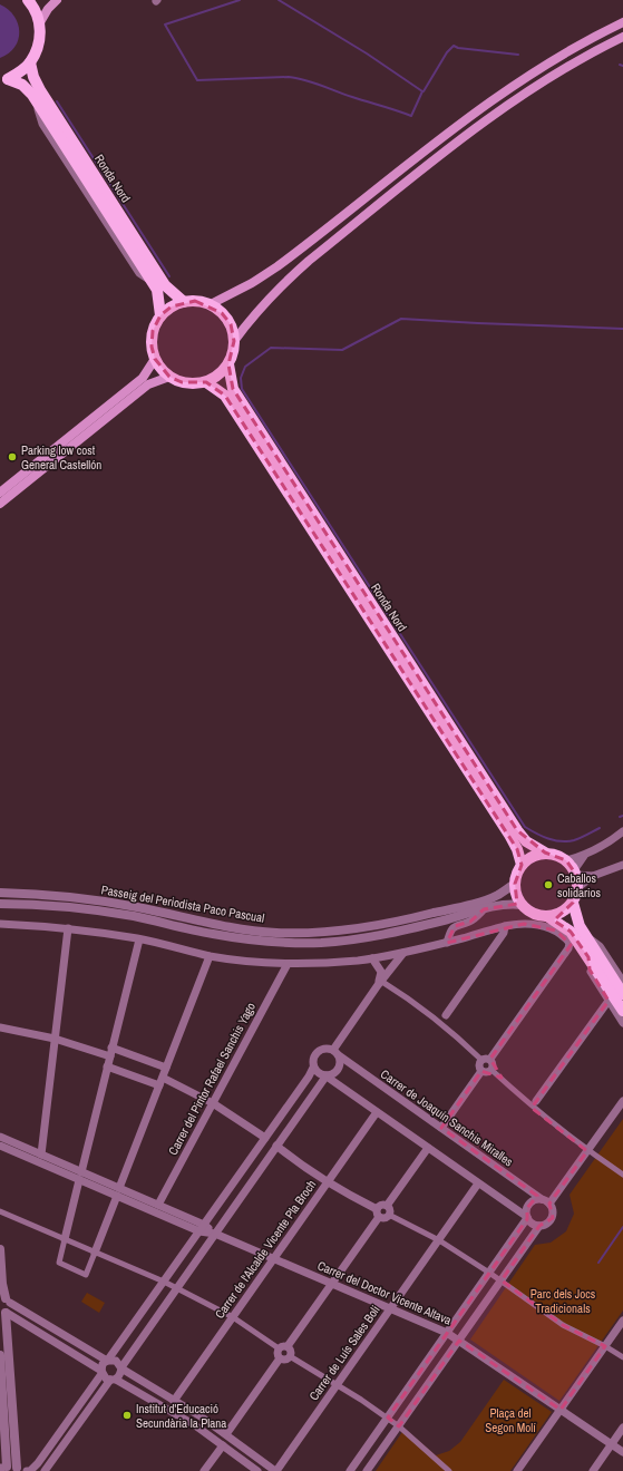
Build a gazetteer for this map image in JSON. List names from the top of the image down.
{
  "streets": {
    "main road": ["Ronda Nord"],
    "street": [
      "Passeig del Periodista Paco Pascual",
      "Carrer del Pintor Rafael Sanchis Yago",
      "Carrer de Joaquín Sanchis Miralles",
      "Carrer de l'Alcalde Vicente Pla Broch",
      "Carrer del Doctor Vicente Altava",
      "Carrer de Luís Sales Boli"
    ]
  },
  "crossings": [
    ["Ronda Nord", "Passeig del Periodista Paco Pascual"],
    ["Carrer del Pintor Rafael Sanchis Yago", "Carrer del Doctor Vicente Altava"],
    ["Carrer de l'Alcalde Vicente Pla Broch", "Carrer del Doctor Vicente Altava"],
    ["Carrer del Doctor Vicente Altava", "Carrer de Luís Sales Boli"]
  ],
  "parks": ["Parc dels Jocs Tradicionals", "Plaça del Segon Molí"],
  "places": ["Parking low cost General Castellón", "Caballos solidarios", "Institut d'Educació Secundària la Plana"]
}
